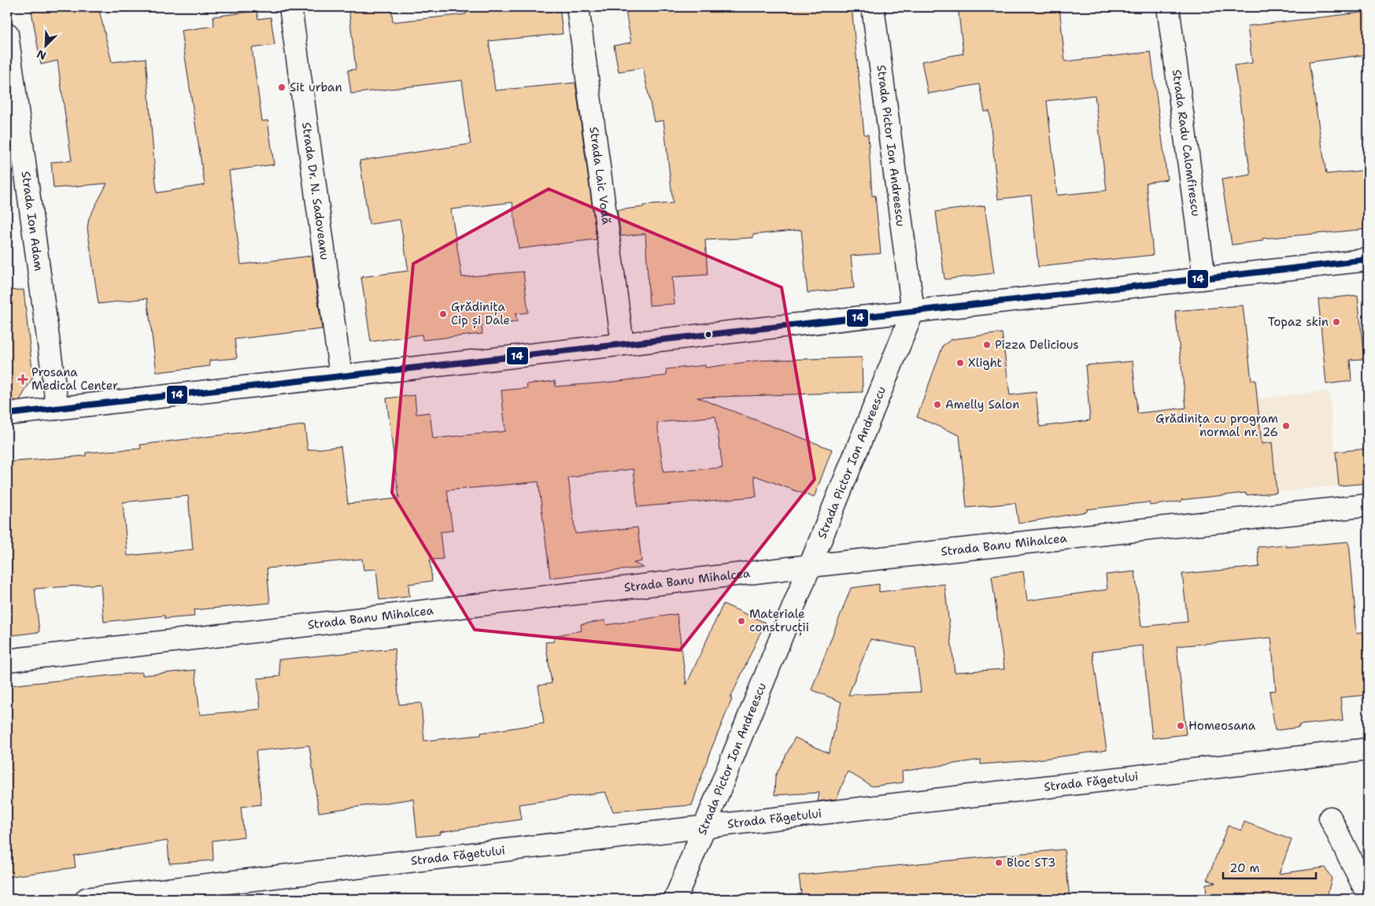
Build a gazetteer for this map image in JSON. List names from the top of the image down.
{
  "streets": {
    "street": [
      "Strada Radu Calomfirescu",
      "Strada Pictor Ion Andreescu",
      "Strada Laic Vodă",
      "Strada Dr. N. Sadoveanu",
      "Strada Ion Adam",
      "Strada Banu Mihalcea",
      "Strada Făgetului"
    ]
  },
  "crossings": [
    ["Strada Pictor Ion Andreescu", "Strada Banu Mihalcea"],
    ["Strada Pictor Ion Andreescu", "Strada Făgetului"]
  ],
  "places": {
    "other": [
      "Sit urban",
      "Grădinița Cip și Dale",
      "Topaz skin",
      "Pizza Delicious",
      "Xlight",
      "Amelly Salon",
      "Grădinița cu program normal nr. 26",
      "Materiale construcții",
      "Homeosana",
      "Bloc ST3"
    ],
    "health": ["Prosana Medical Center"]
  },
  "lines": ["transit line 14"],
  "scale_bar": "20 m",
  "north": "bottom left"
}
